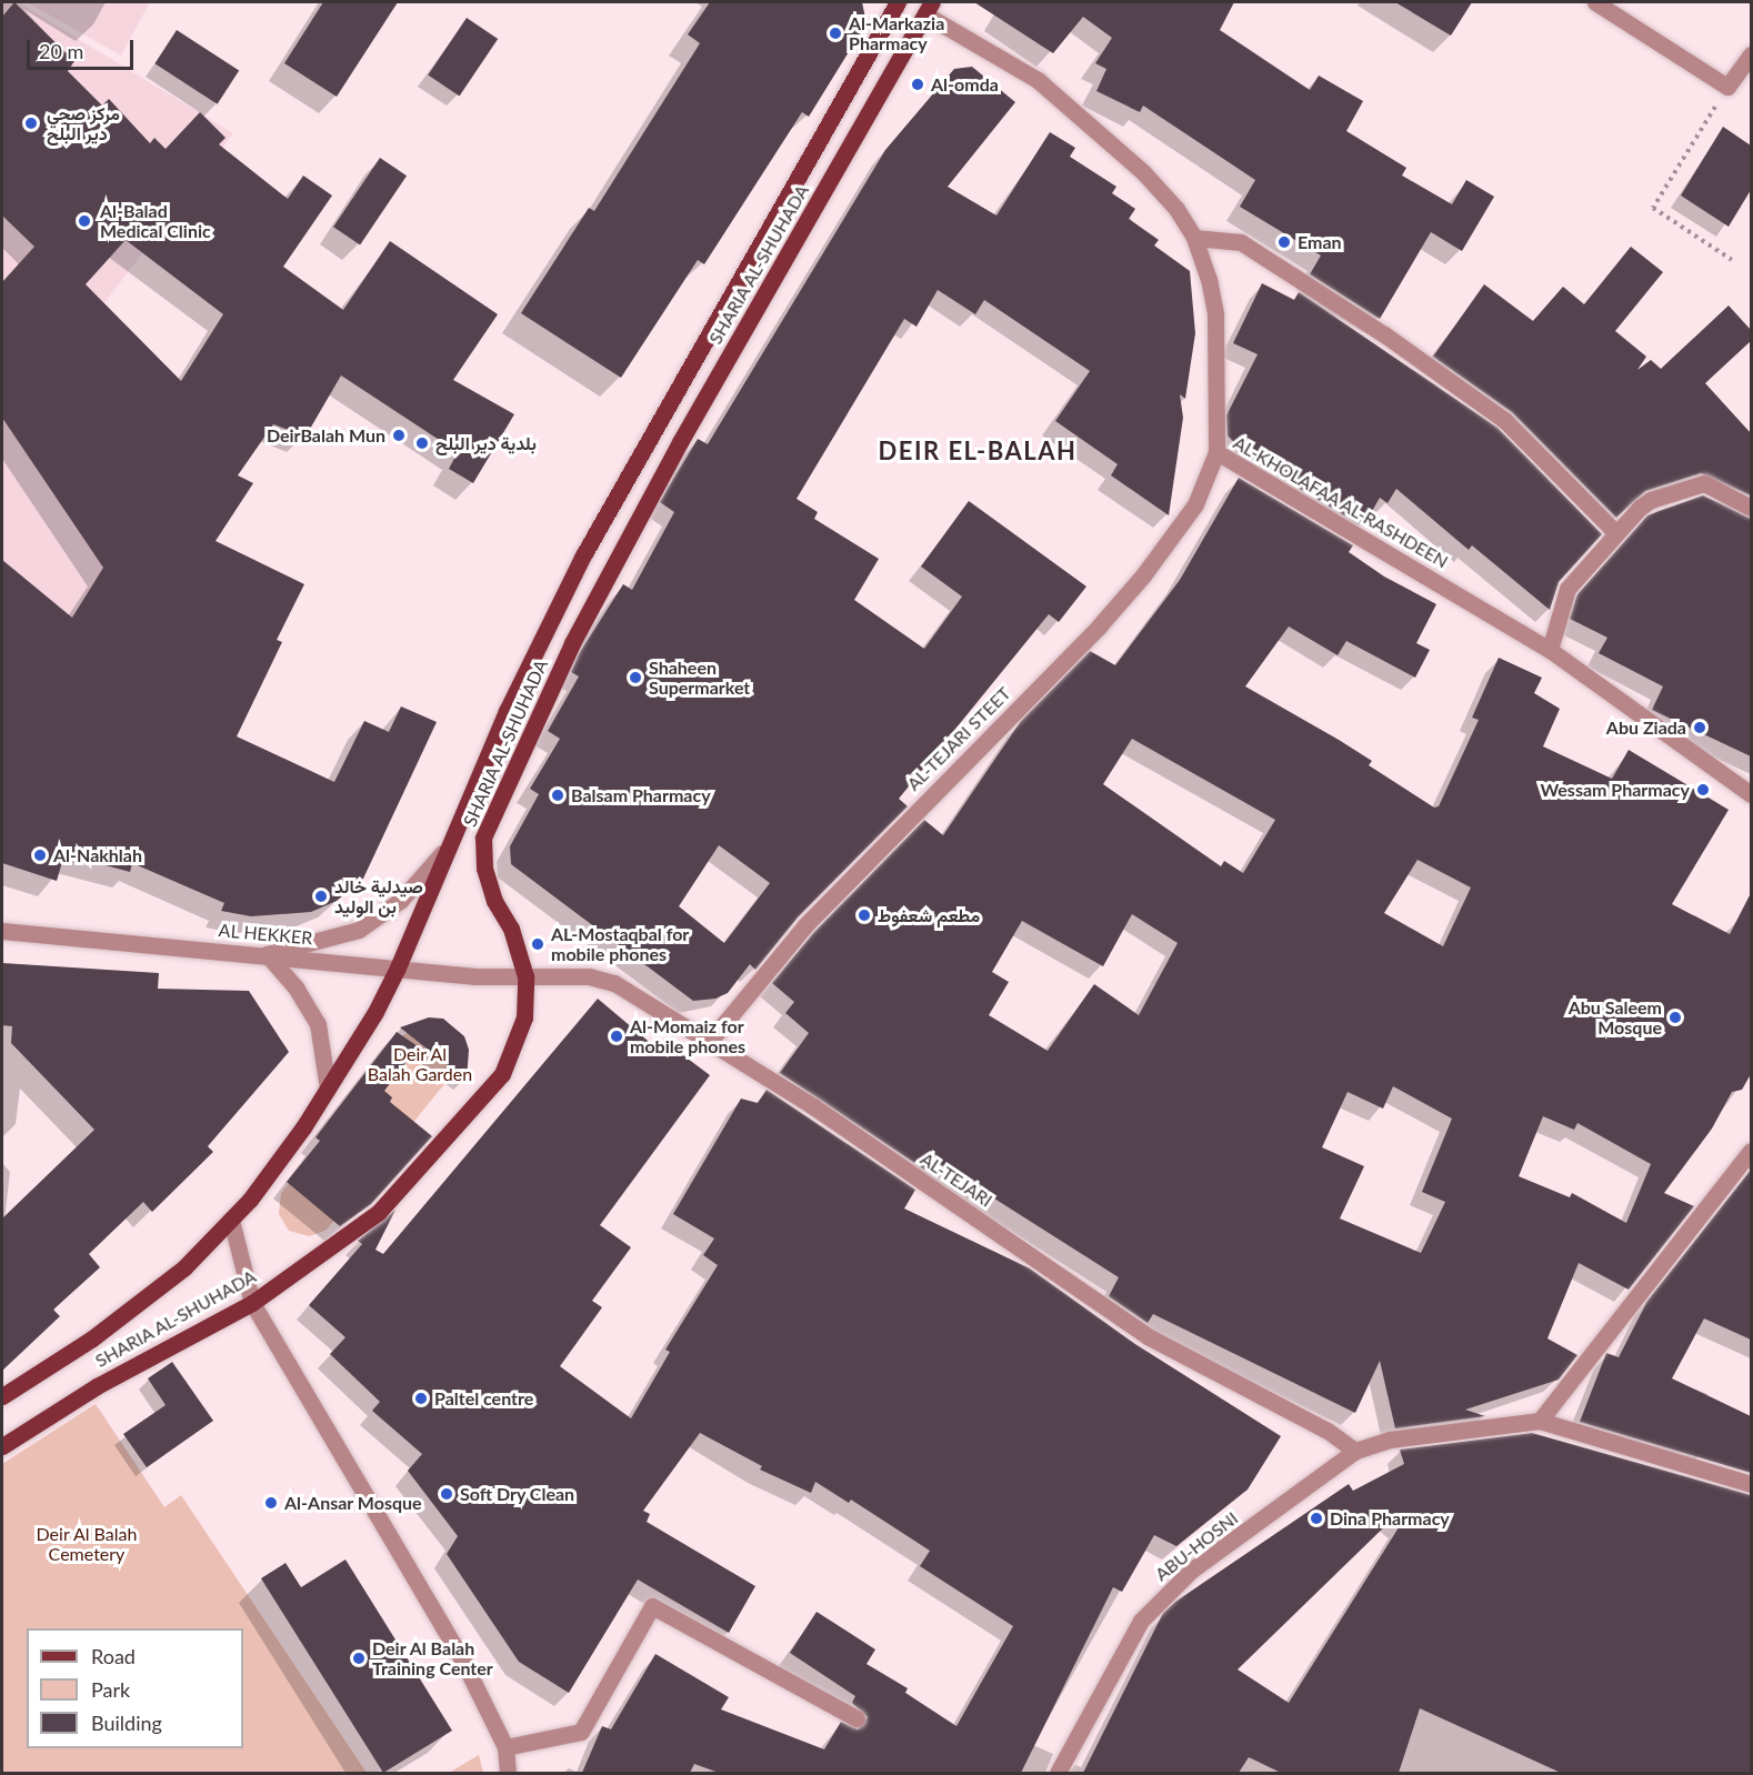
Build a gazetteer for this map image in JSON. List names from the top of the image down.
{
  "streets": {
    "main road": ["SHARIA AL-SHUHADA"],
    "street": [
      "AL-KHOLAFAA AL-RASHDEEN",
      "AL-TEJARI STEET",
      "AL HEKKER",
      "AL-TEJARI",
      "ABU-HOSNI"
    ]
  },
  "crossings": [
    ["SHARIA AL-SHUHADA", "AL-KHOLAFAA AL-RASHDEEN"],
    ["SHARIA AL-SHUHADA", "AL HEKKER"],
    ["SHARIA AL-SHUHADA", "AL-TEJARI"],
    ["AL-KHOLAFAA AL-RASHDEEN", "AL-TEJARI STEET"],
    ["AL-TEJARI STEET", "AL-TEJARI"],
    ["AL HEKKER", "AL-TEJARI"],
    ["AL-TEJARI", "ABU-HOSNI"]
  ],
  "districts": ["DEIR EL-BALAH"],
  "parks": ["Deir Al Balah Garden", "Deir Al Balah Cemetery"],
  "places": [
    "Al-Markazia Pharmacy",
    "Al-omda",
    "مركز صحي دير البلح",
    "Al-Balad Medical Clinic",
    "Eman",
    "DeirBalah Mun",
    "بلدية دير البلح",
    "Shaheen Supermarket",
    "Abu Ziada",
    "Wessam Pharmacy",
    "Balsam Pharmacy",
    "Al-Nakhlah",
    "صيدلية خالد بن الوليد",
    "مطعم شعفوط",
    "AL-Mostaqbal for mobile phones",
    "Abu Saleem Mosque",
    "Al-Momaiz for mobile phones",
    "Paltel centre",
    "Soft Dry Clean",
    "Al-Ansar Mosque",
    "Dina Pharmacy",
    "Deir Al Balah Training Center"
  ],
  "legend": ["Road", "Park", "Building"],
  "scale_bar": "20 m"
}
